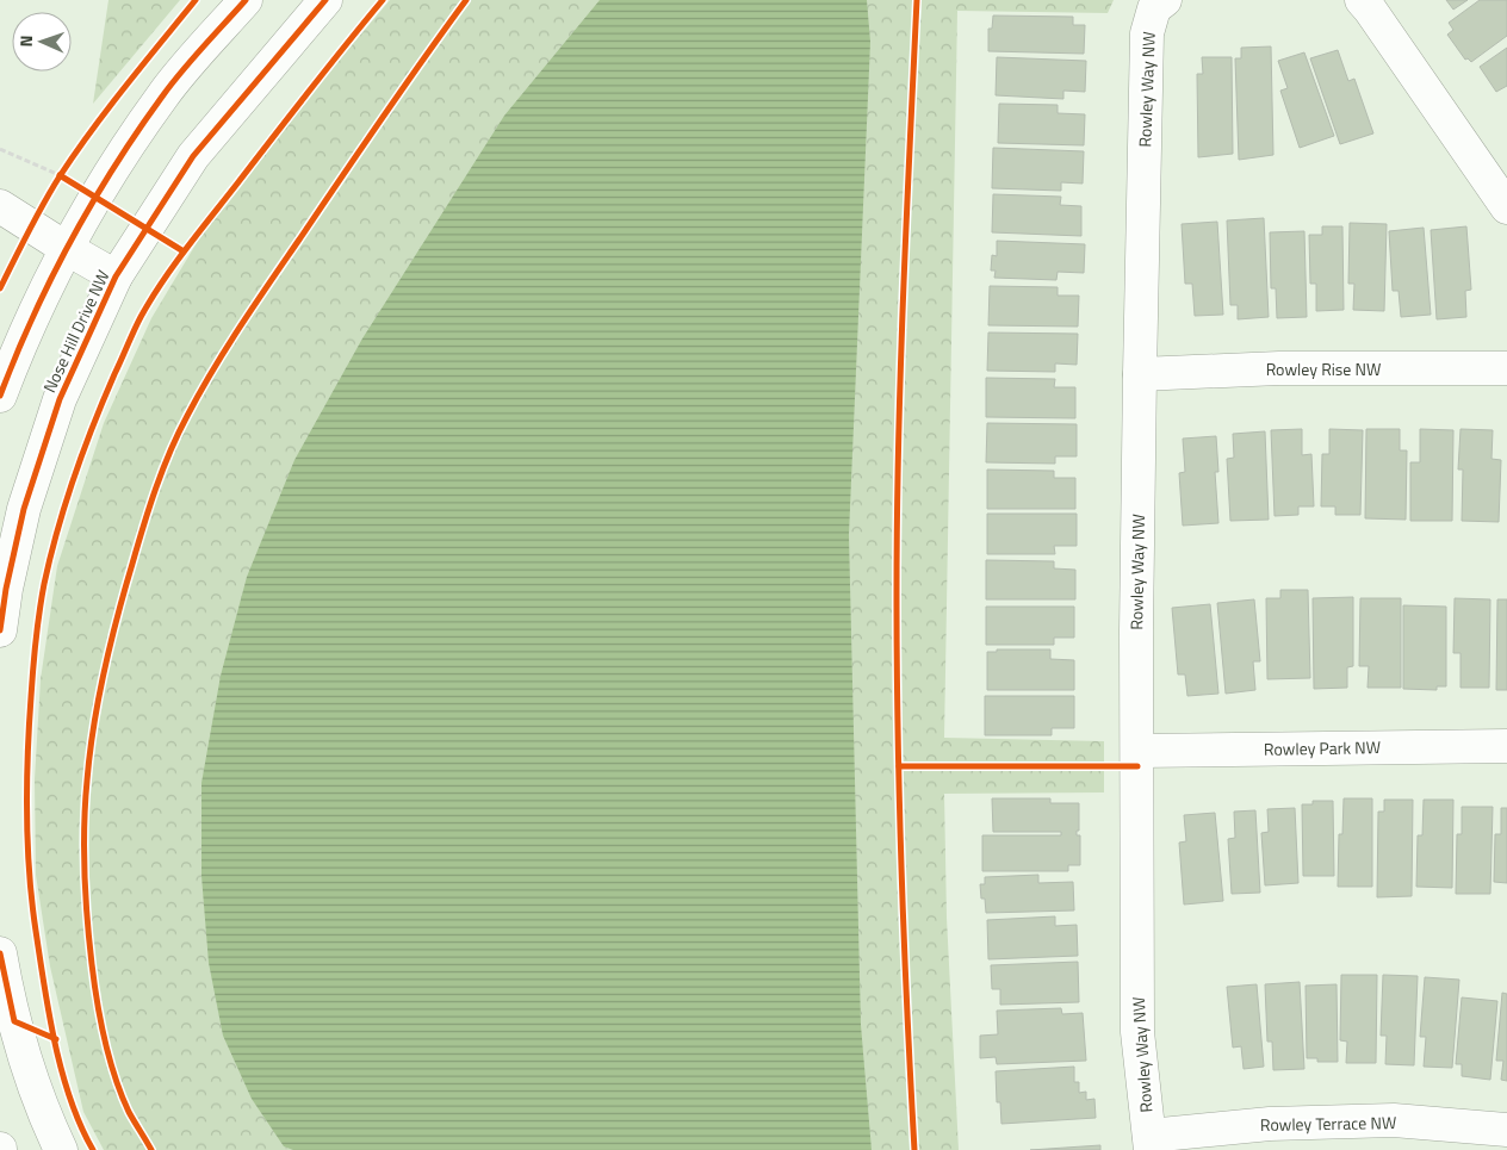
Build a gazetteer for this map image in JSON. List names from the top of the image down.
{
  "streets": {
    "street": [
      "Rowley Way NW",
      "Nose Hill Drive NW",
      "Rowley Rise NW",
      "Rowley Park NW",
      "Rowley Terrace NW"
    ]
  },
  "crossings": [
    ["Rowley Way NW", "Rowley Rise NW"],
    ["Rowley Way NW", "Rowley Park NW"],
    ["Rowley Way NW", "Rowley Terrace NW"]
  ],
  "north": "left"
}
